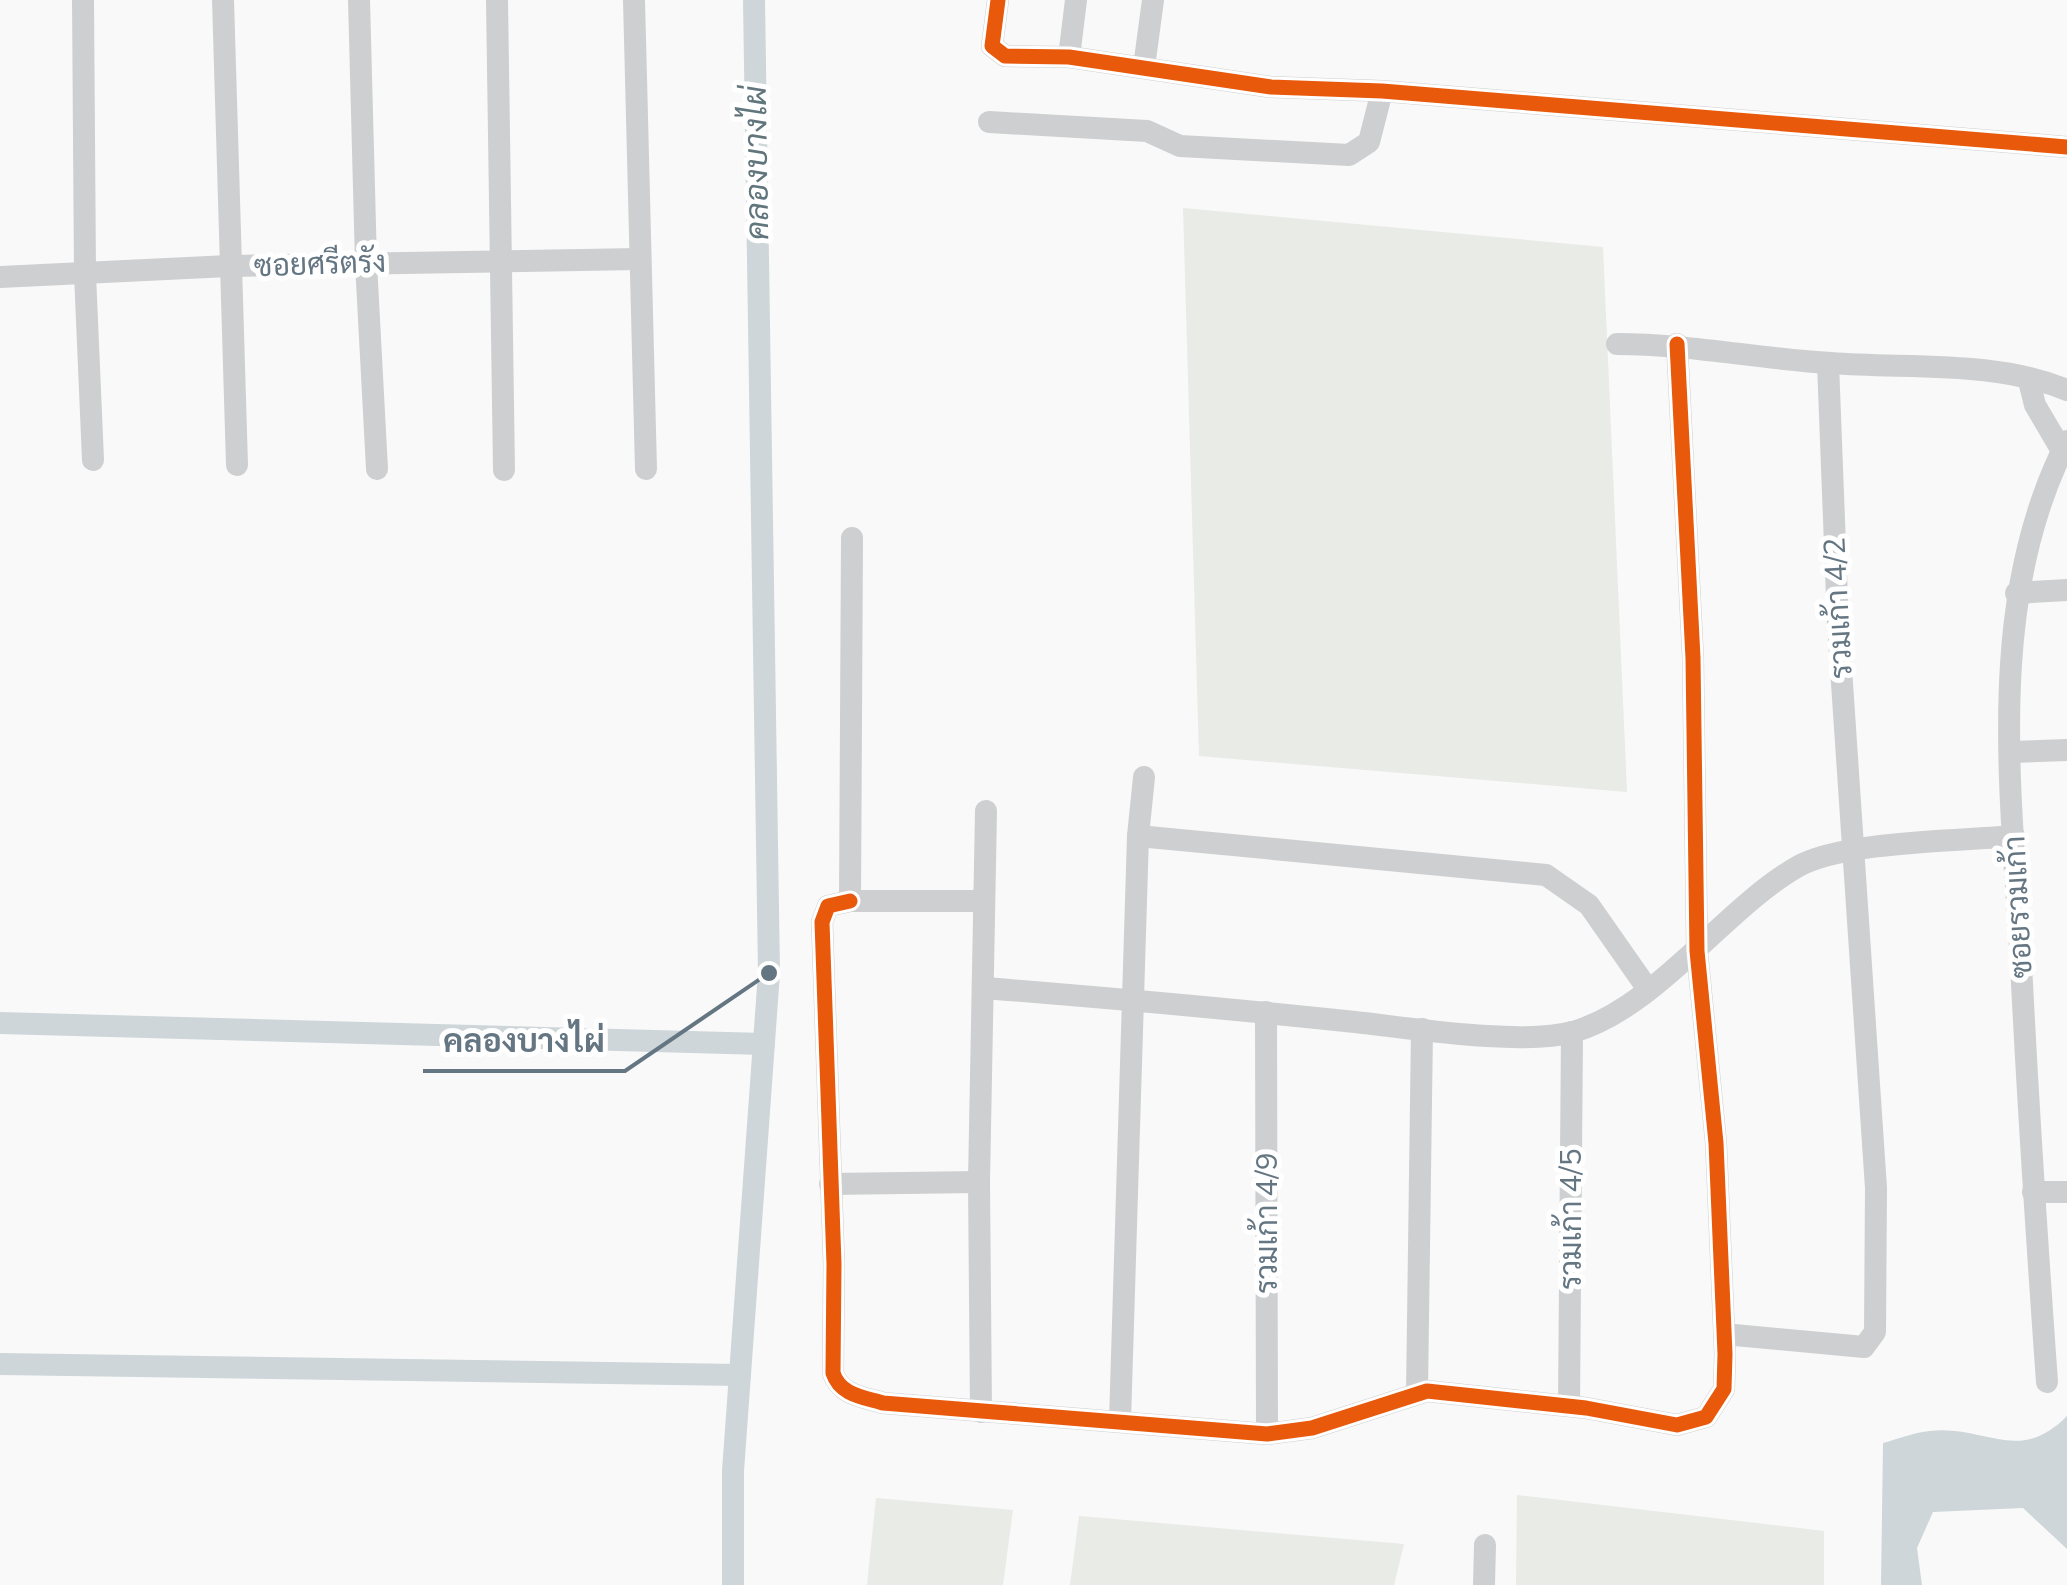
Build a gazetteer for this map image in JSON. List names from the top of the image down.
{
  "streets": {
    "street": [
      "ซอยศรีตรัง",
      "รวมเก้า 4/2",
      "ซอยรวมเก้า",
      "รวมเก้า 4/5",
      "รวมเก้า 4/9"
    ]
  },
  "water": ["คลองบางไผ่"],
  "places": ["คลองบางไผ่"]
}
